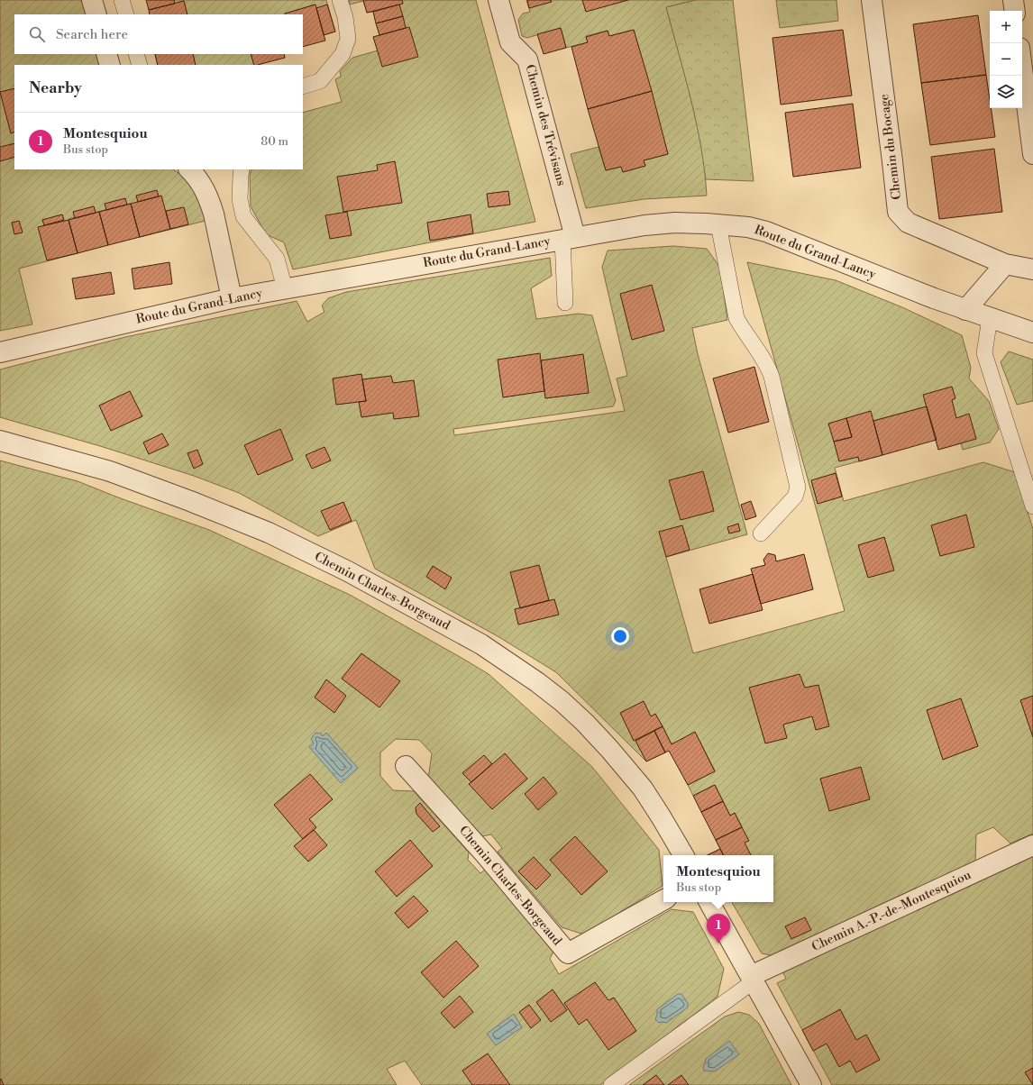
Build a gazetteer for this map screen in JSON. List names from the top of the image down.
{
  "streets": {
    "street": [
      "Chemin des Trévisans",
      "Chemin du Bocage",
      "Route du Grand-Lancy",
      "Chemin Charles-Borgeaud",
      "Chemin A.-P.-de-Montesquiou"
    ]
  },
  "crossings": [
    ["Chemin des Trévisans", "Route du Grand-Lancy"]
  ],
  "page": {
    "map_buttons": ["+", "−"],
    "search": "Search here",
    "heading": "Nearby",
    "list": [
      {
        "mark": "1",
        "name": "Montesquiou",
        "note": "Bus stop",
        "value": "80 m"
      }
    ],
    "popup": ["Montesquiou", "Bus stop"],
    "pins": "1"
  }
}
